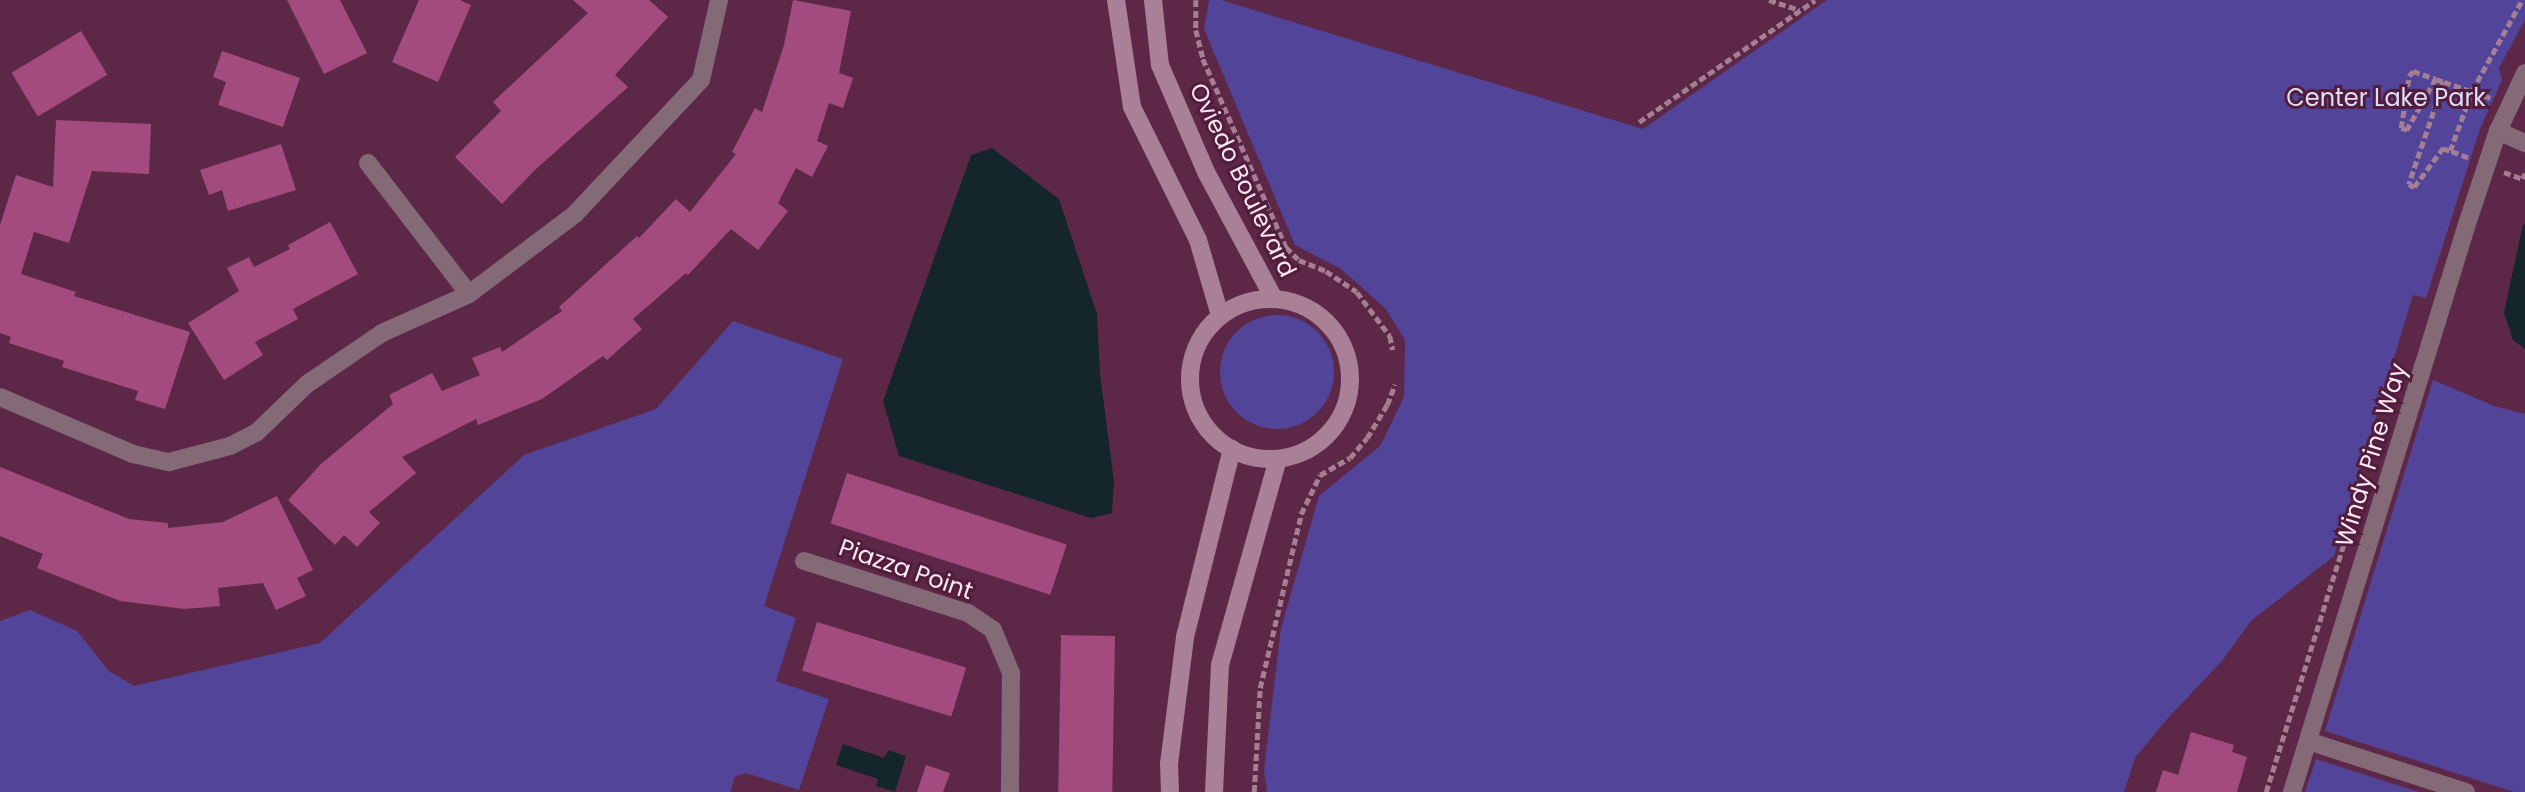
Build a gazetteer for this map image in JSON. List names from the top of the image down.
{
  "streets": {
    "street": ["Oviedo Boulevard", "Windy Pine Way", "Piazza Point"]
  },
  "parks": ["Center Lake Park"]
}
